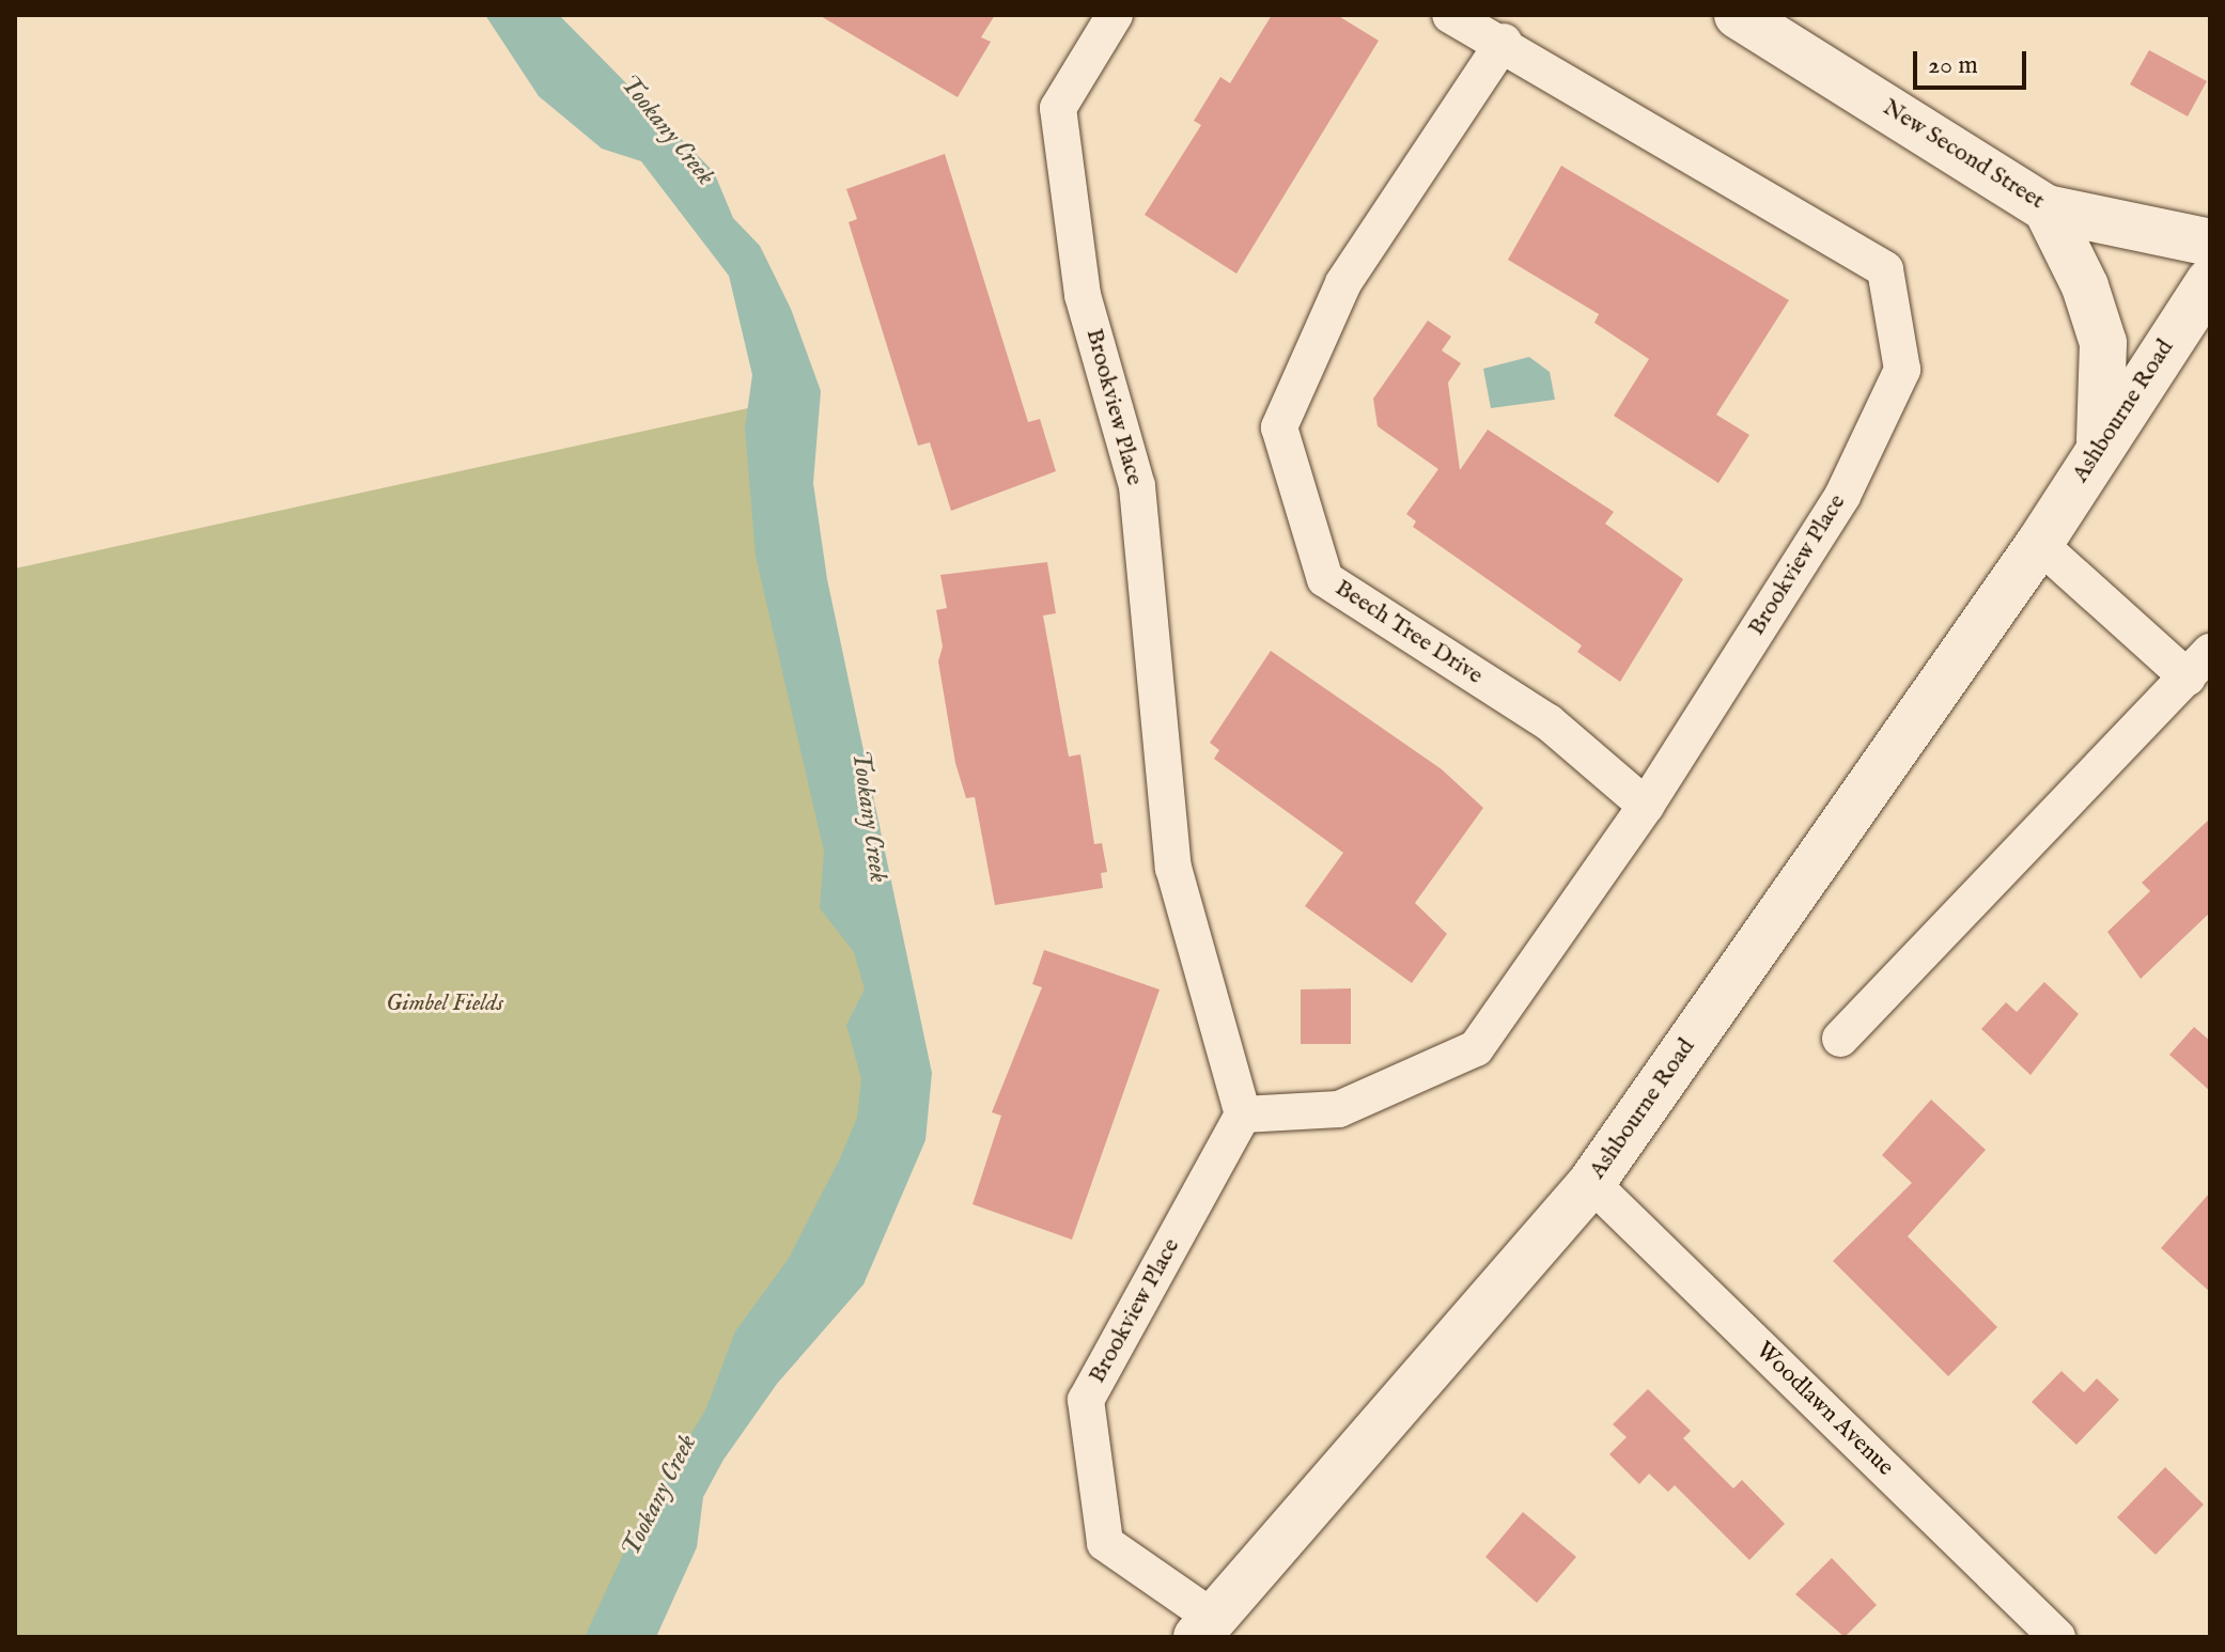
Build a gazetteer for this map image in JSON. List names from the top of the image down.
{
  "streets": {
    "street": [
      "New Second Street",
      "Brookview Place",
      "Ashbourne Road",
      "Beech Tree Drive",
      "Woodlawn Avenue"
    ]
  },
  "crossings": [
    ["Brookview Place", "Ashbourne Road"],
    ["Brookview Place", "Beech Tree Drive"],
    ["Ashbourne Road", "Woodlawn Avenue"]
  ],
  "water": ["Tookany Creek"],
  "parks": ["Gimbel Fields"],
  "scale_bar": "20 m"
}
